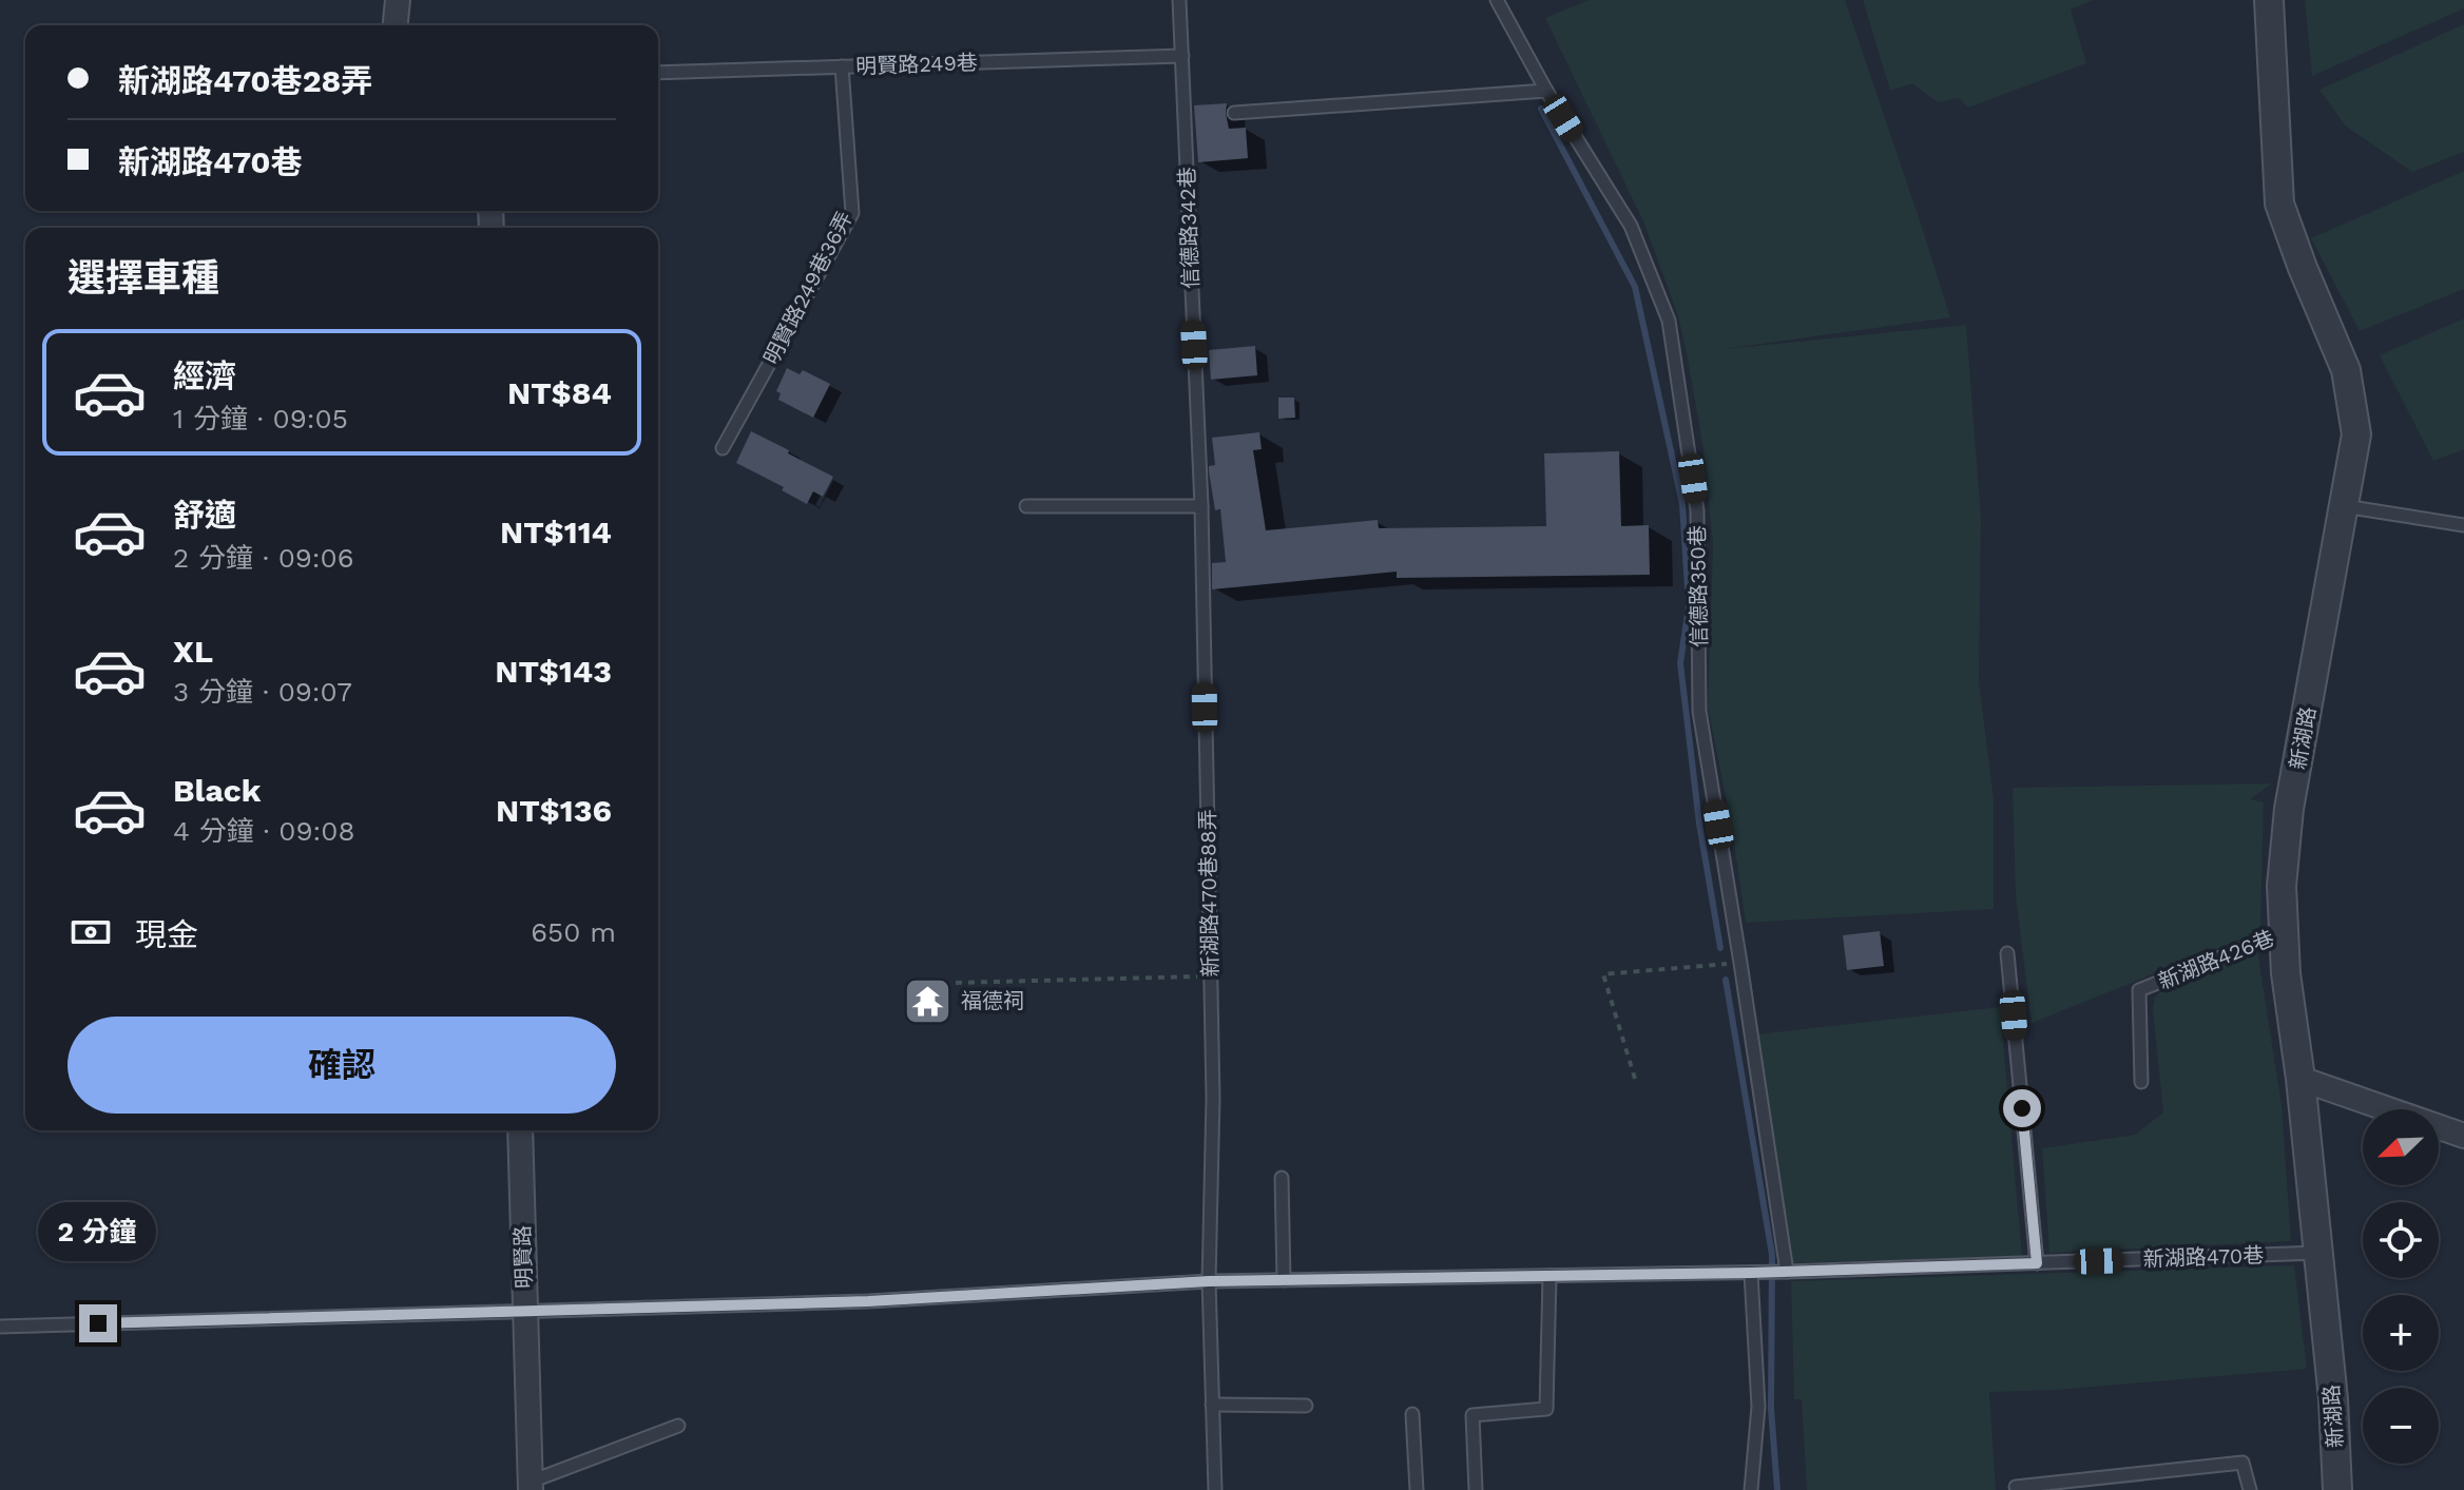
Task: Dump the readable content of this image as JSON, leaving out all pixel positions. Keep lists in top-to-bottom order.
{
  "streets": {
    "street": ["新湖路", "明賢路"],
    "lane": [
      "明賢路249巷",
      "信德路342巷",
      "明賢路249巷36弄",
      "信德路350巷",
      "新湖路470巷88弄",
      "新湖路426巷",
      "新湖路470巷"
    ]
  },
  "crossings": [
    ["明賢路249巷", "信德路342巷"],
    ["明賢路249巷", "明賢路249巷36弄"],
    ["信德路342巷", "新湖路470巷88弄"],
    ["信德路350巷", "新湖路470巷"],
    ["新湖路", "新湖路426巷"],
    ["新湖路", "新湖路470巷"]
  ],
  "places": {
    "temple": ["福德祠"]
  },
  "north": "bottom left",
  "page": {
    "banner": ["新湖路470巷28弄", "新湖路470巷"],
    "heading": "選擇車種",
    "list": [
      {
        "name": "經濟",
        "note": "1 分鐘 · 09:05",
        "value": "NT$84"
      },
      {
        "name": "舒適",
        "note": "2 分鐘 · 09:06",
        "value": "NT$114"
      },
      {
        "name": "XL",
        "note": "3 分鐘 · 09:07",
        "value": "NT$143"
      },
      {
        "name": "Black",
        "note": "4 分鐘 · 09:08",
        "value": "NT$136"
      }
    ],
    "pay": ["現金", "650 m"],
    "buttons": "確認",
    "map_buttons": ["+", "−"],
    "bubble": "2 分鐘"
  }
}
